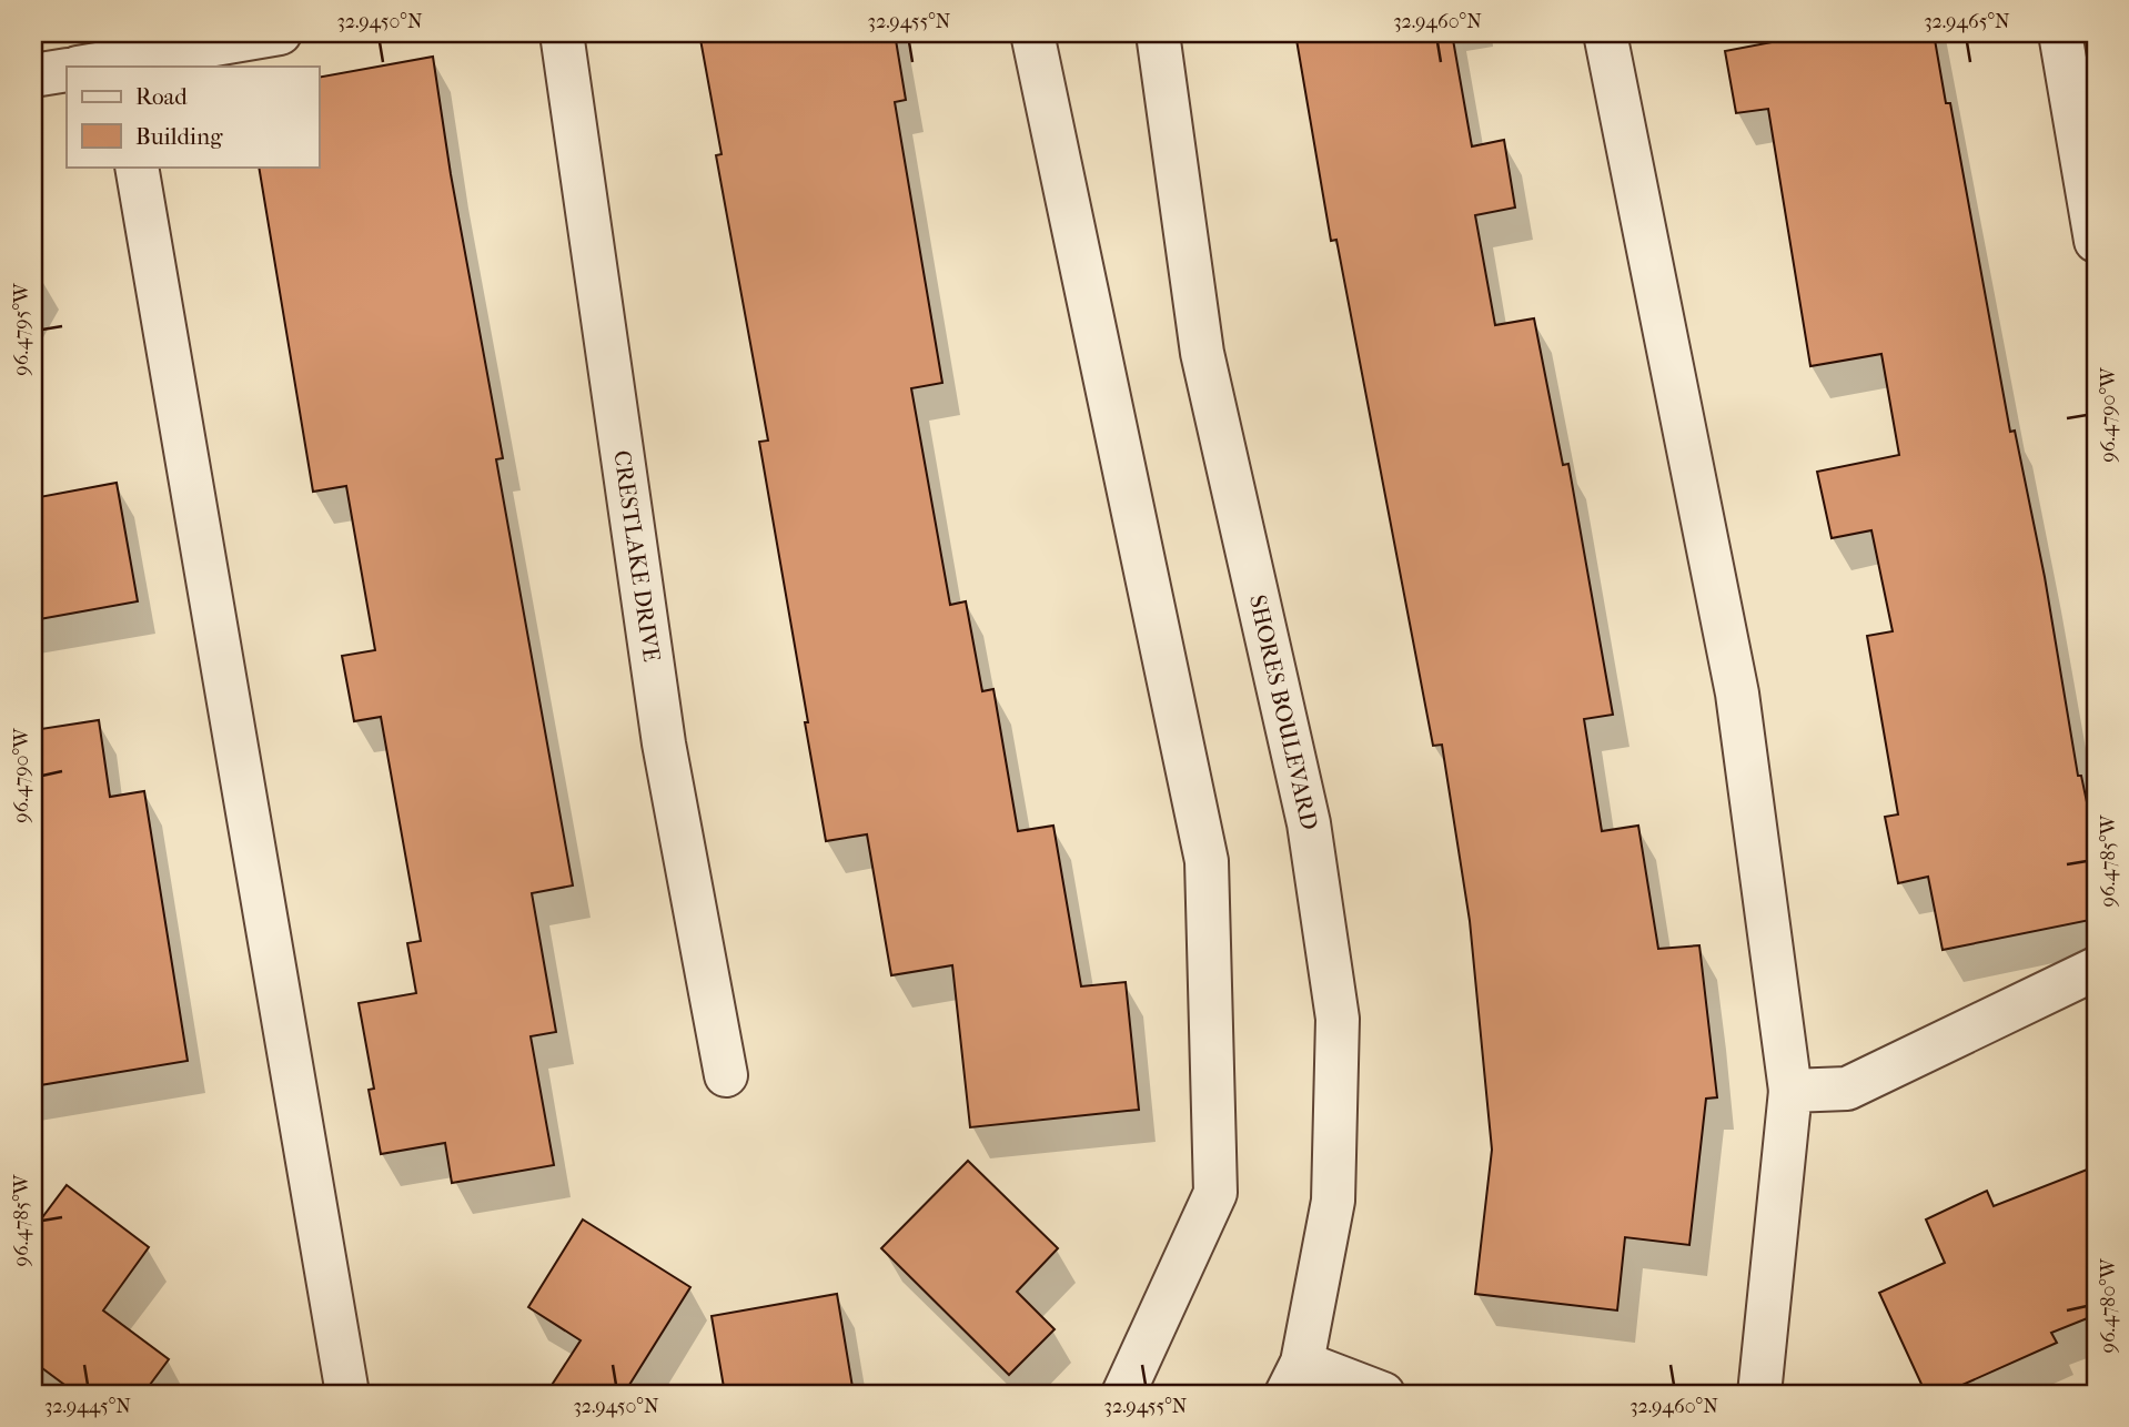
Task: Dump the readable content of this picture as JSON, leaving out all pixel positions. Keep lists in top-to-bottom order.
{
  "streets": {
    "street": ["CRESTLAKE DRIVE", "SHORES BOULEVARD"]
  },
  "legend": ["Road", "Building"],
  "coordinates": [
    "32.9450°N",
    "32.9455°N",
    "32.9460°N",
    "32.9465°N",
    "96.4795°W",
    "96.4790°W",
    "96.4785°W",
    "96.4780°W",
    "32.9445°N"
  ]
}
